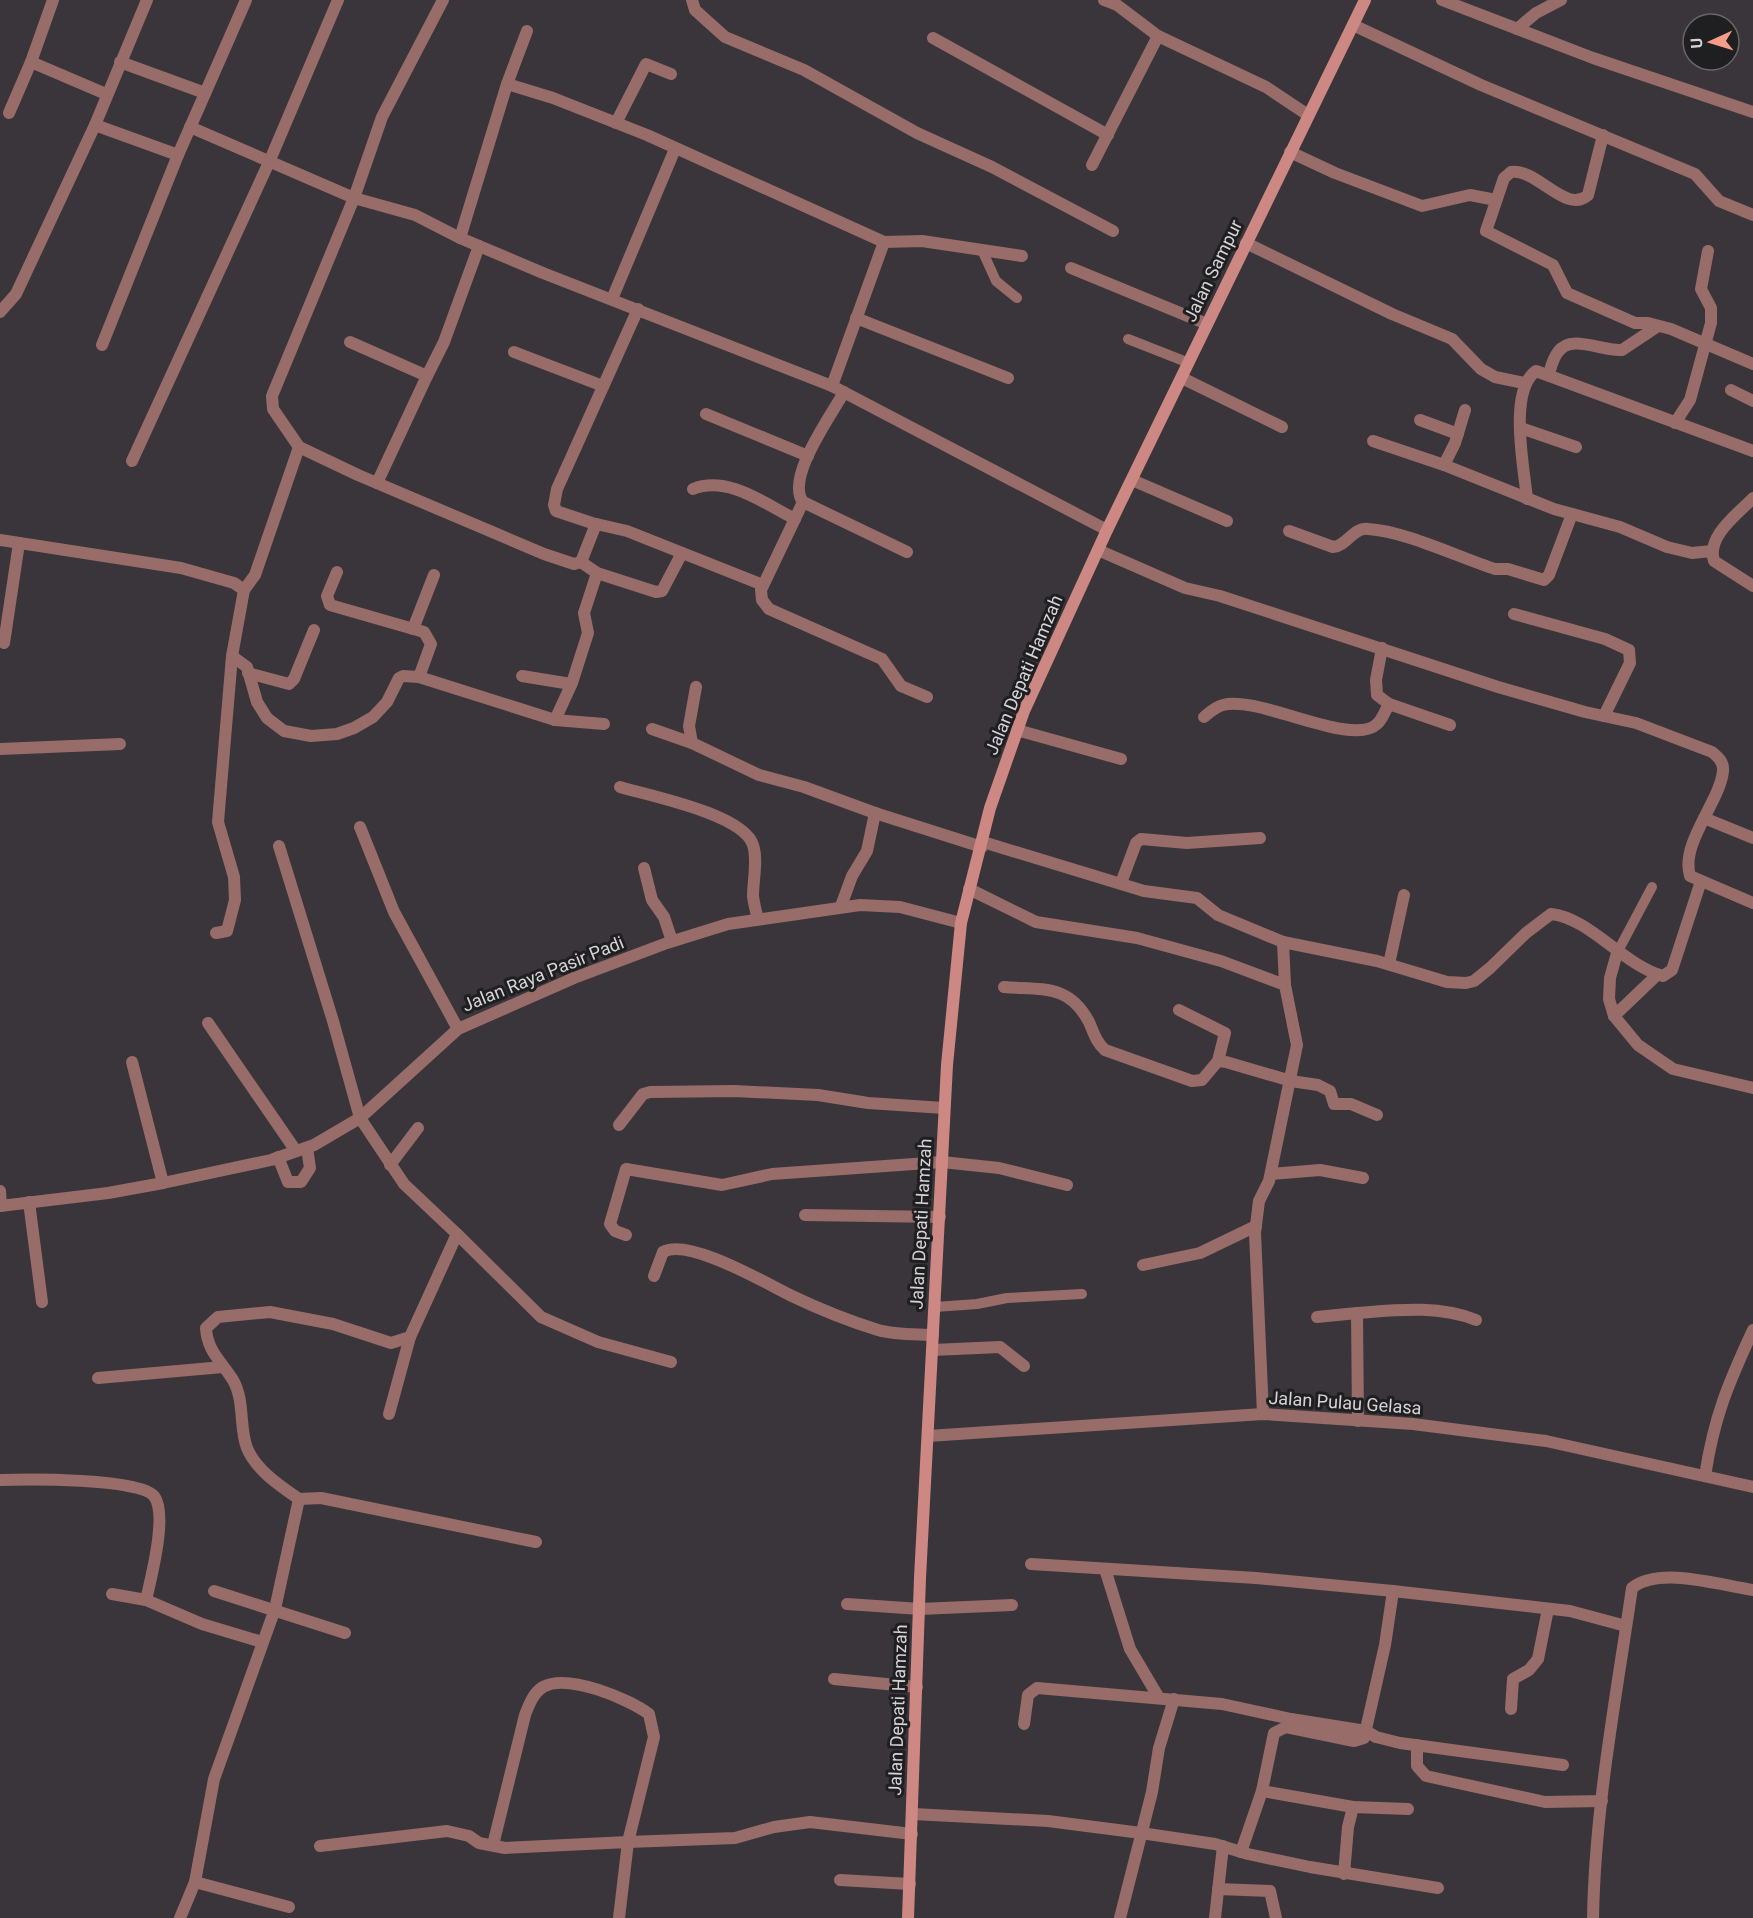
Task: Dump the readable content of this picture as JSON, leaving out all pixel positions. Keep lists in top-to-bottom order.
{
  "streets": {
    "main road": ["Jalan Sampur", "Jalan Depati Hamzah"],
    "street": ["Jalan Raya Pasir Padi", "Jalan Pulau Gelasa"]
  },
  "crossings": [
    ["Jalan Sampur", "Jalan Depati Hamzah"],
    ["Jalan Depati Hamzah", "Jalan Raya Pasir Padi"],
    ["Jalan Depati Hamzah", "Jalan Pulau Gelasa"]
  ],
  "north": "left"
}
